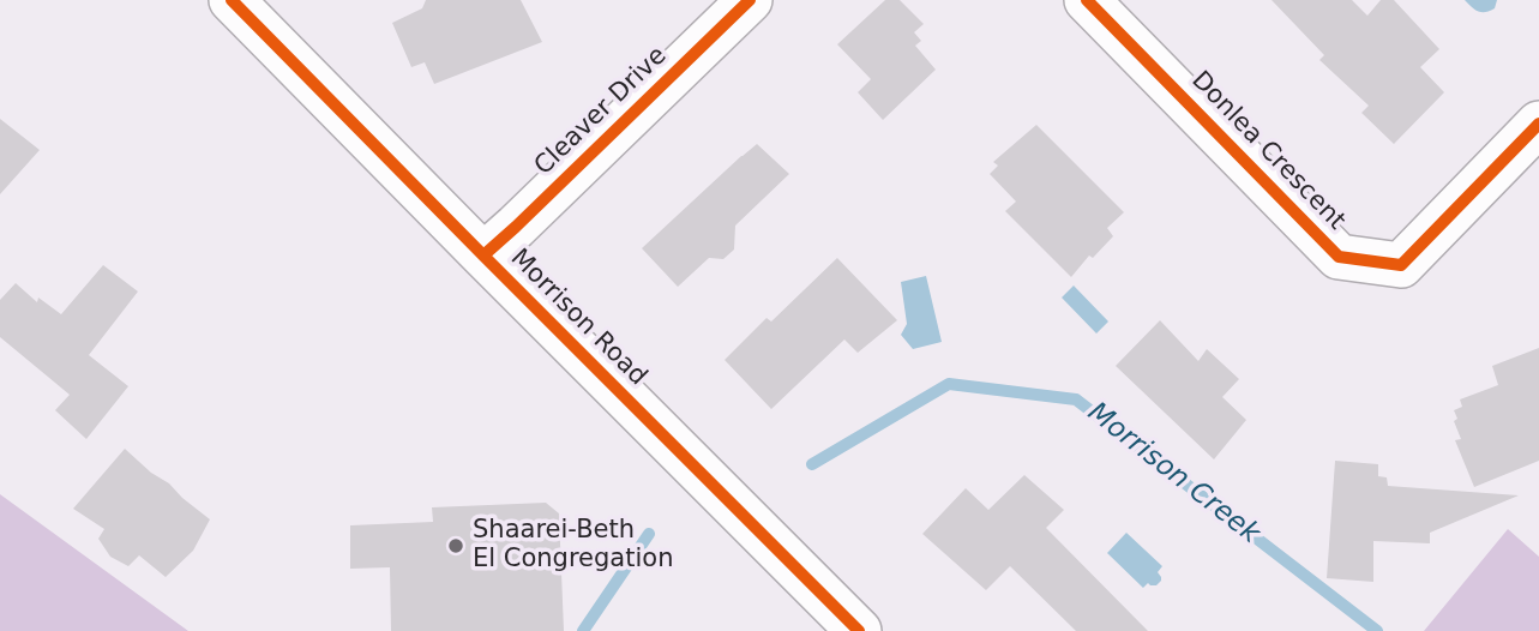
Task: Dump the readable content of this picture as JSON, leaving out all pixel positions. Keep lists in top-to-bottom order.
{
  "streets": {
    "street": ["Cleaver Drive", "Donlea Crescent", "Morrison Road"]
  },
  "crossings": [
    ["Cleaver Drive", "Morrison Road"]
  ],
  "water": ["Morrison Creek"],
  "places": ["Shaarei-Beth El Congregation"]
}
